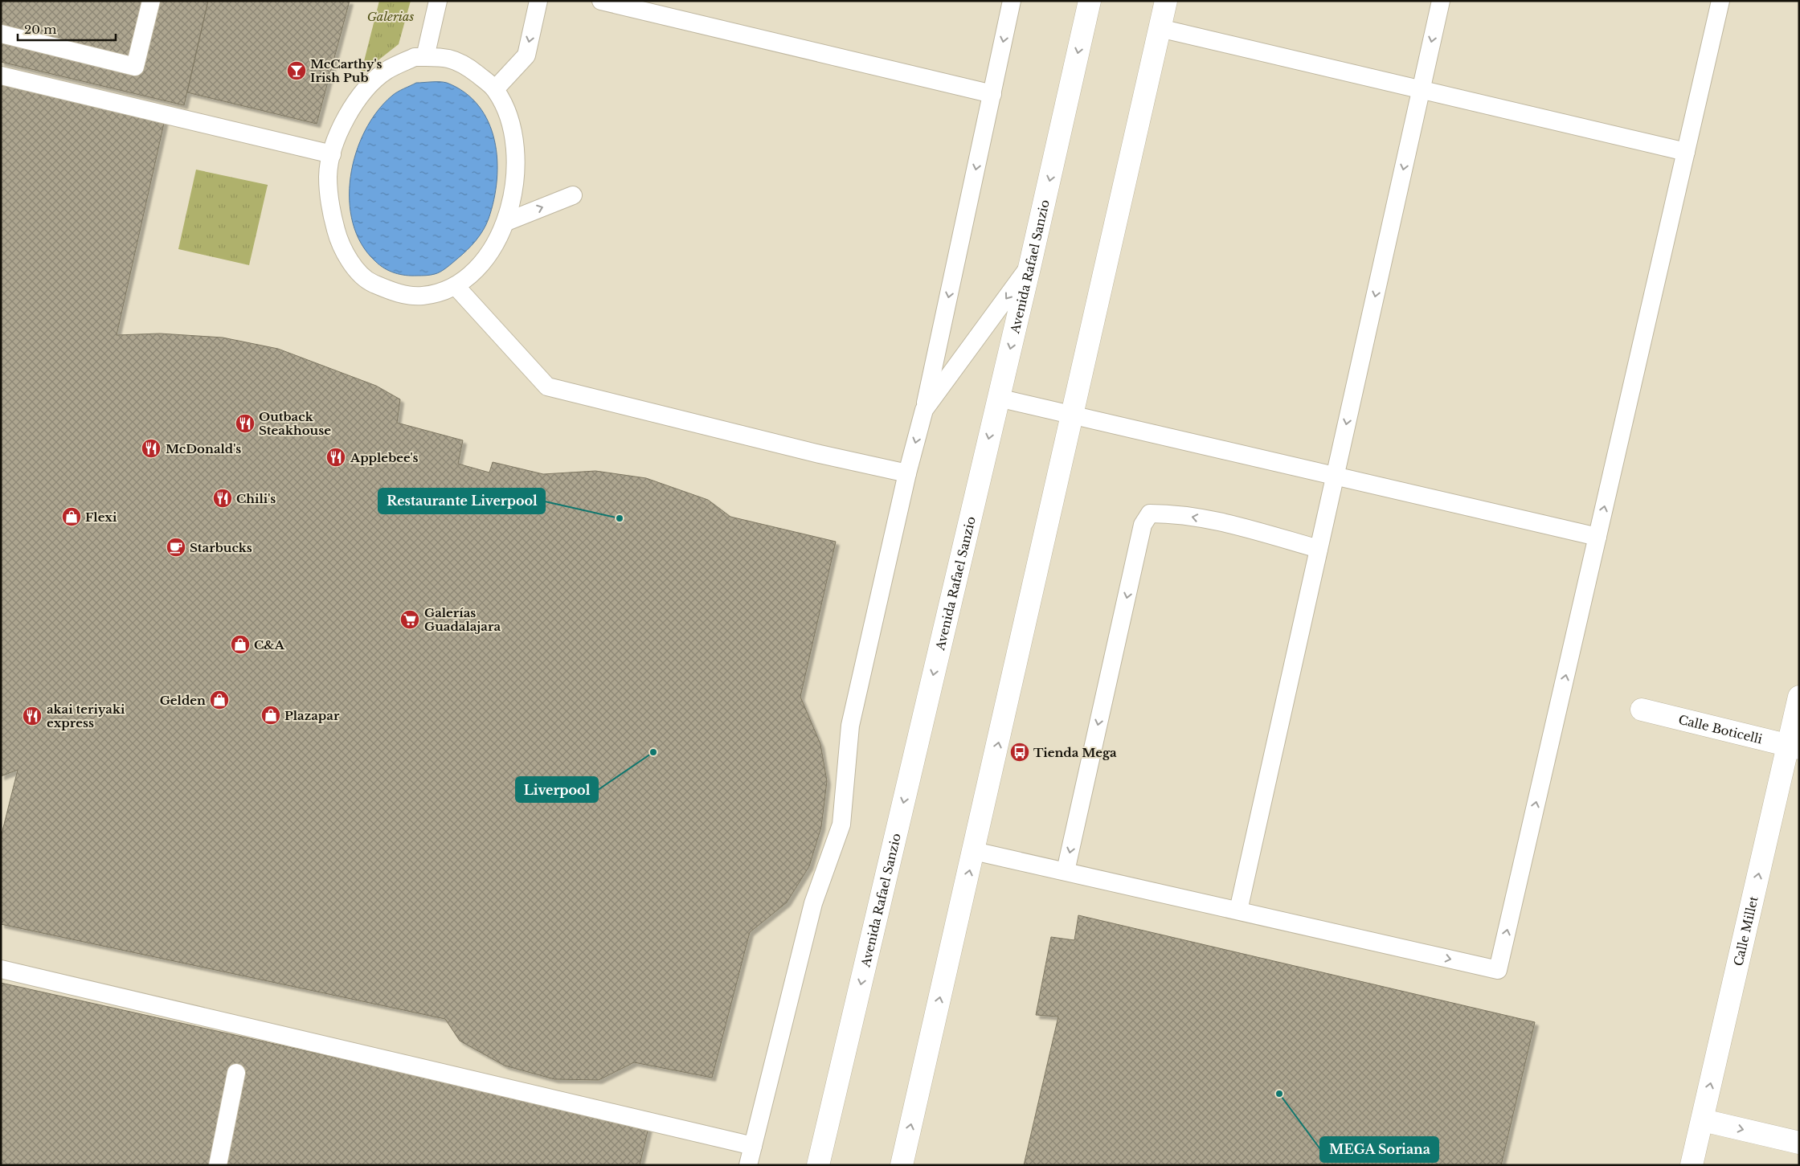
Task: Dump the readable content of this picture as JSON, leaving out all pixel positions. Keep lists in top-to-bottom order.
{
  "streets": {
    "main road": ["Avenida Rafael Sanzio", "Calle Boticelli", "Calle Millet"]
  },
  "crossings": [
    ["Calle Boticelli", "Calle Millet"]
  ],
  "one_way": ["Calle Millet"],
  "parks": ["Galerias"],
  "places": {
    "bar": ["McCarthy's Irish Pub"],
    "restaurant": [
      "Outback Steakhouse",
      "McDonald's",
      "Applebee's",
      "Chili's",
      "akai teriyaki express"
    ],
    "shop": [
      "Flexi",
      "C&A",
      "Gelden",
      "Plazapar"
    ],
    "other": ["Restaurante Liverpool", "Liverpool", "MEGA Soriana"],
    "cafe": ["Starbucks"],
    "supermarket": ["Galerías Guadalajara"],
    "bus stop": ["Tienda Mega"]
  },
  "scale_bar": "20 m"
}
